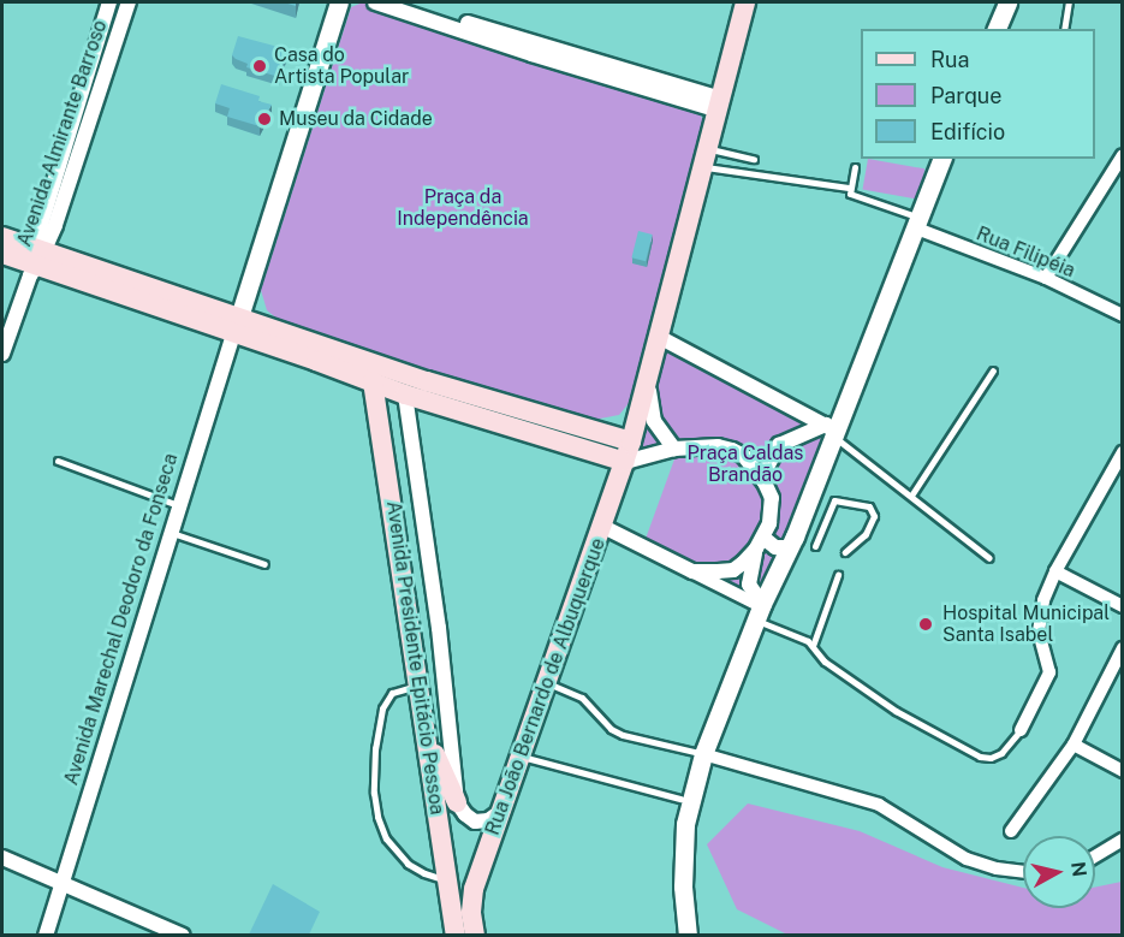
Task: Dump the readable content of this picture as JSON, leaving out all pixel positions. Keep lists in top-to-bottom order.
{
  "streets": {
    "main road": ["Avenida Presidente Epitácio Pessoa", "Rua João Bernardo de Albuquerque"],
    "street": ["Avenida Almirante Barroso", "Rua Filipéia", "Avenida Marechal Deodoro da Fonseca"]
  },
  "crossings": [
    ["Avenida Presidente Epitácio Pessoa", "Rua João Bernardo de Albuquerque"]
  ],
  "parks": ["Praça da Independência", "Praça Caldas Brandão"],
  "places": ["Casa do Artista Popular", "Museu da Cidade", "Hospital Municipal Santa Isabel"],
  "legend": ["Rua", "Parque", "Edifício"],
  "north": "right"
}
